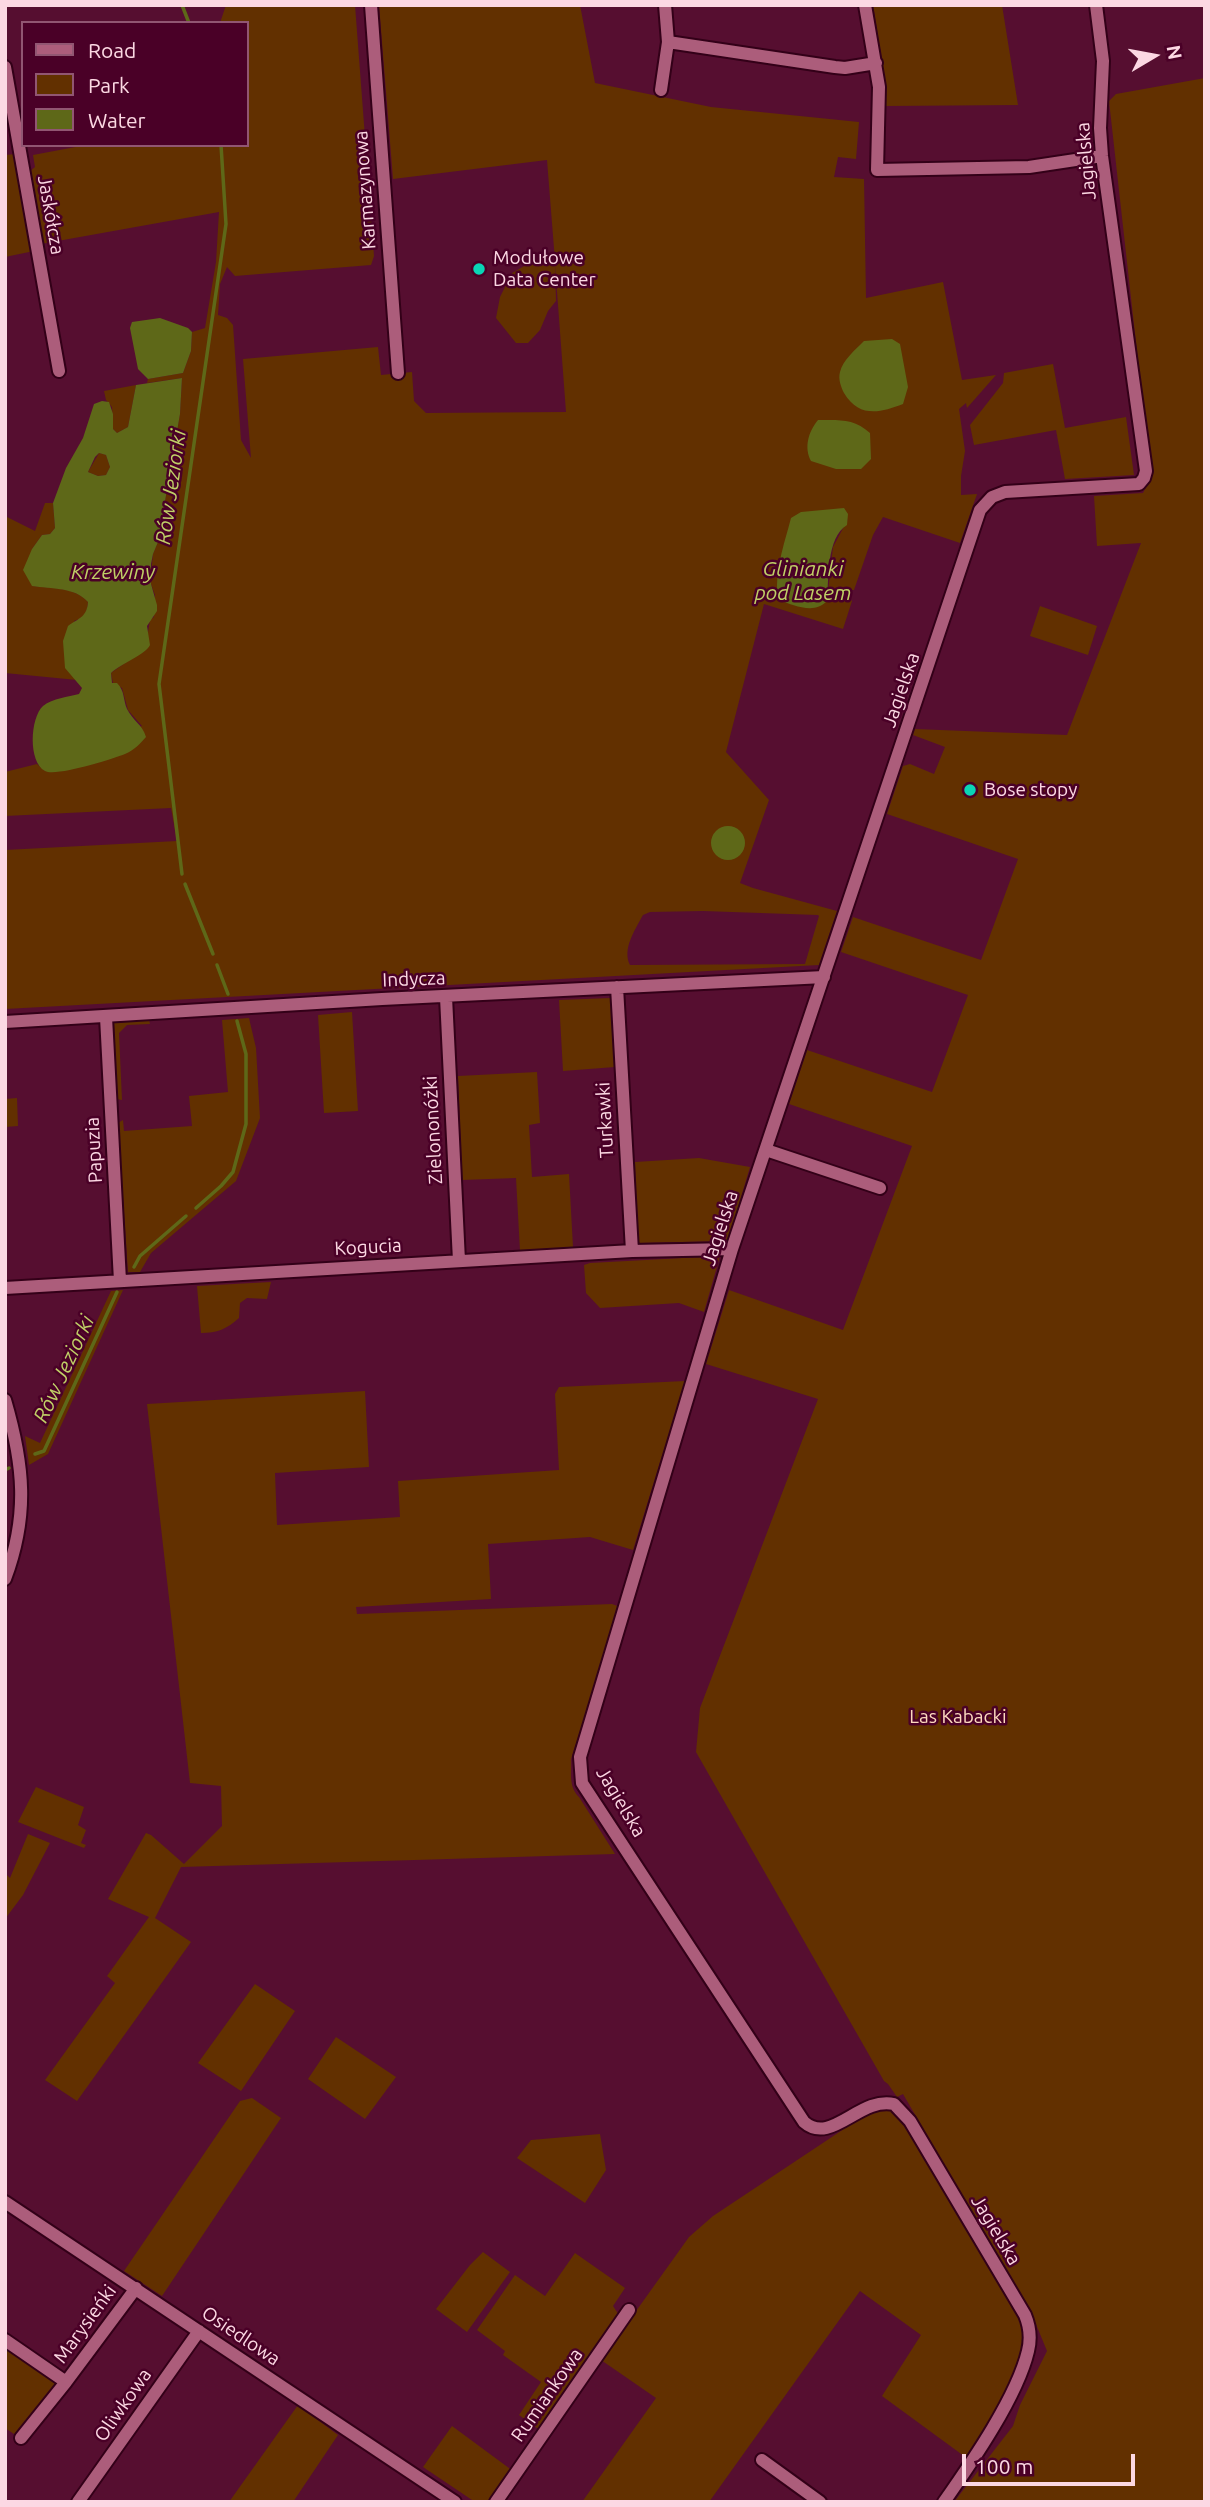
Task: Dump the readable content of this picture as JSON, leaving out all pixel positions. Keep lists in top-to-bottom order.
{
  "streets": {
    "street": [
      "Jagielska",
      "Karmazynowa",
      "Jaskółcza",
      "Indycza",
      "Turkawki",
      "Zielononóżki",
      "Papuzia",
      "Kogucia",
      "Marysieńki",
      "Osiedlowa",
      "Rumiankowa",
      "Oliwkowa"
    ]
  },
  "crossings": [
    ["Jagielska", "Indycza"],
    ["Jagielska", "Kogucia"],
    ["Indycza", "Turkawki"],
    ["Indycza", "Zielononóżki"],
    ["Indycza", "Papuzia"],
    ["Turkawki", "Kogucia"],
    ["Zielononóżki", "Kogucia"],
    ["Papuzia", "Kogucia"],
    ["Marysieńki", "Osiedlowa"],
    ["Osiedlowa", "Oliwkowa"]
  ],
  "water": ["Rów Jeziorki", "Glinianki pod Lasem", "Krzewiny"],
  "parks": ["Las Kabacki"],
  "places": ["Modułowe Data Center", "Bose stopy"],
  "legend": ["Road", "Park", "Water"],
  "scale_bar": "100 m",
  "north": "right"
}
